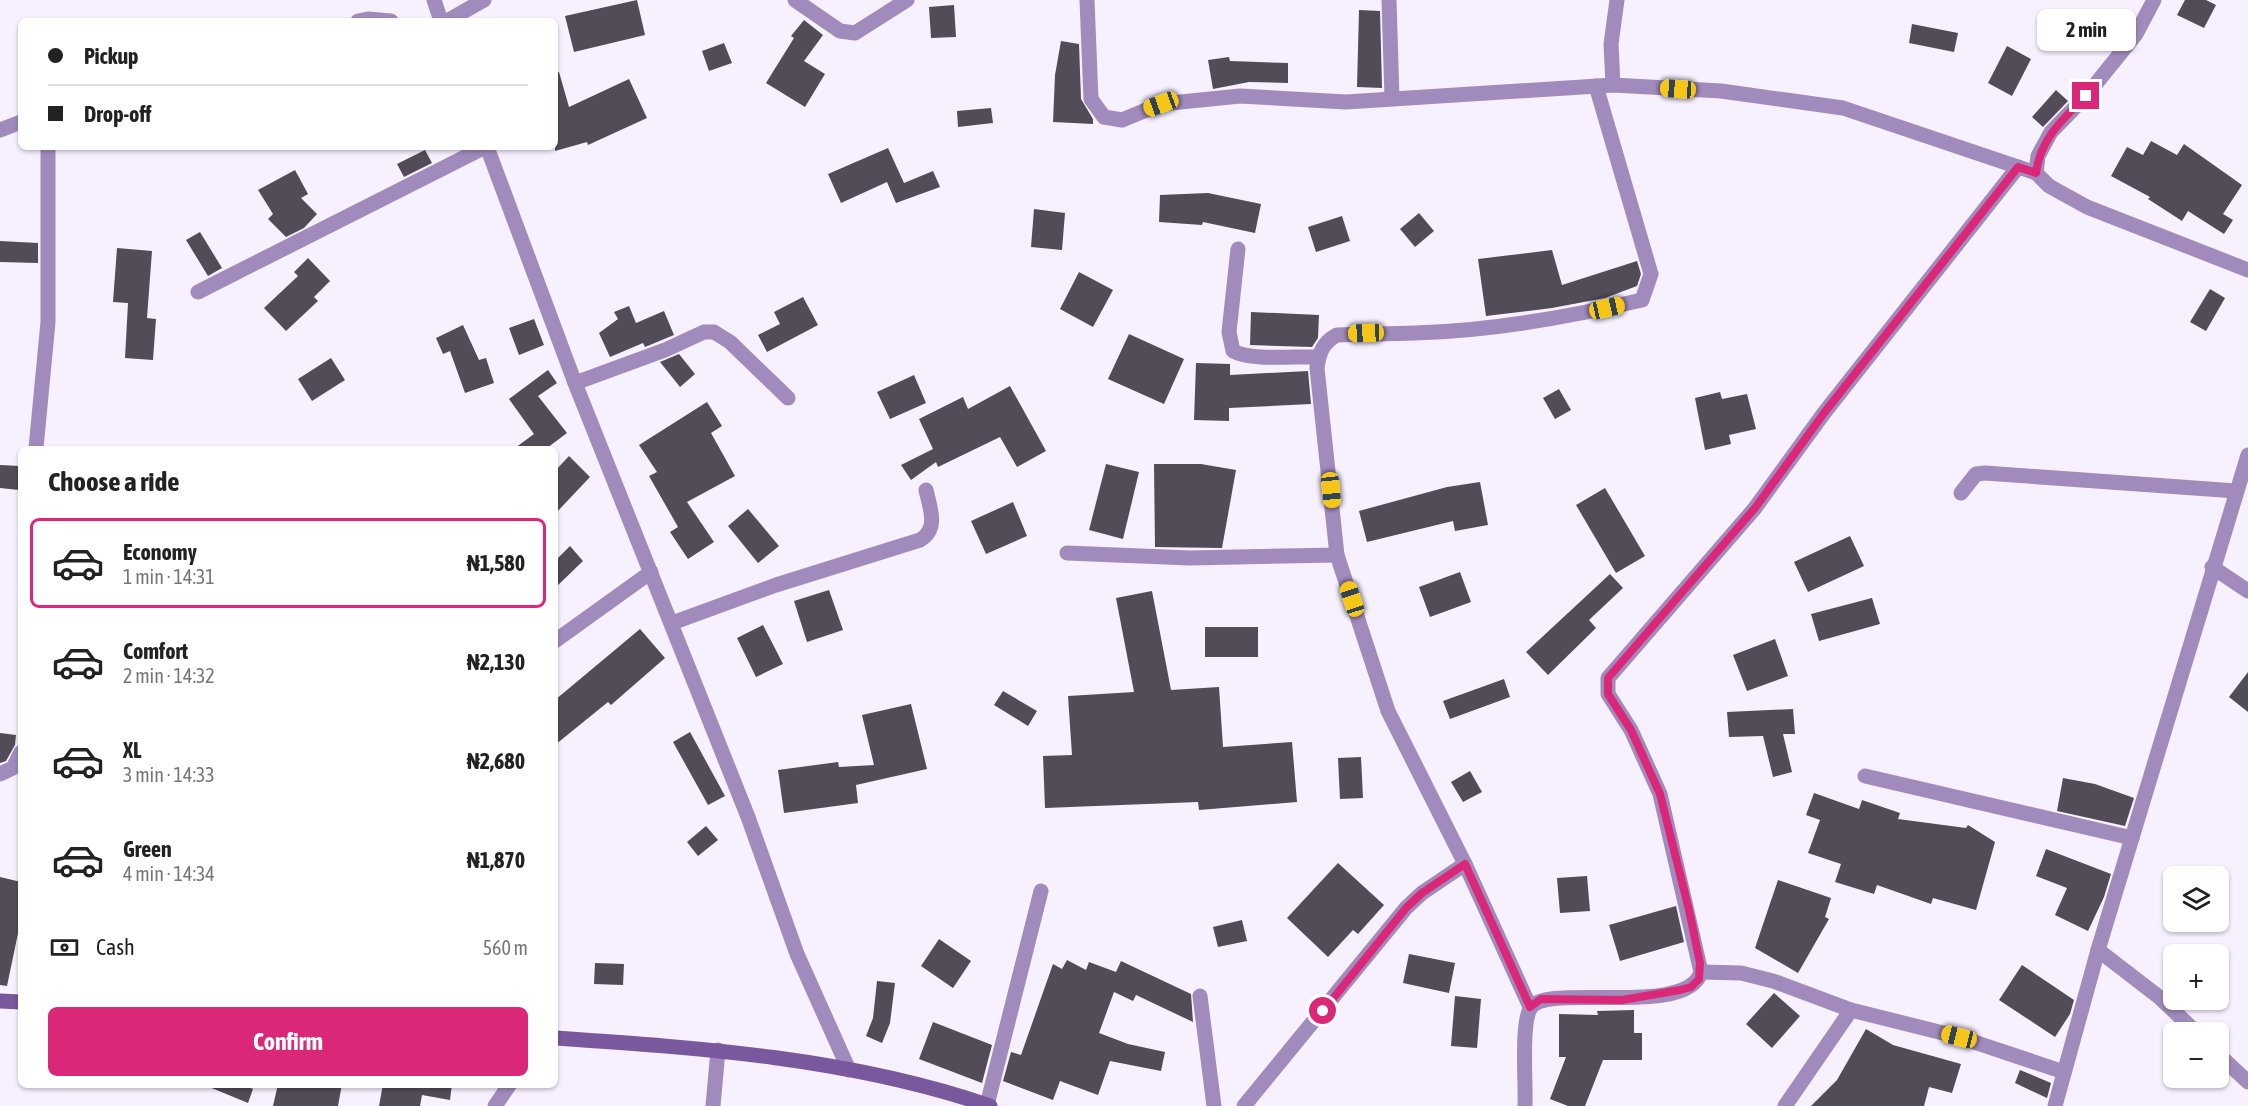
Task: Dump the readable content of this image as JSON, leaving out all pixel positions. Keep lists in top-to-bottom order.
{
  "page": {
    "bubble": "2 min",
    "banner": ["Pickup", "Drop-off"],
    "heading": "Choose a ride",
    "list": [
      {
        "name": "Economy",
        "note": "1 min · 14:31",
        "value": "₦1,580"
      },
      {
        "name": "Comfort",
        "note": "2 min · 14:32",
        "value": "₦2,130"
      },
      {
        "name": "XL",
        "note": "3 min · 14:33",
        "value": "₦2,680"
      },
      {
        "name": "Green",
        "note": "4 min · 14:34",
        "value": "₦1,870"
      }
    ],
    "map_buttons": ["+", "−"],
    "pay": ["Cash", "560 m"],
    "buttons": "Confirm"
  }
}
